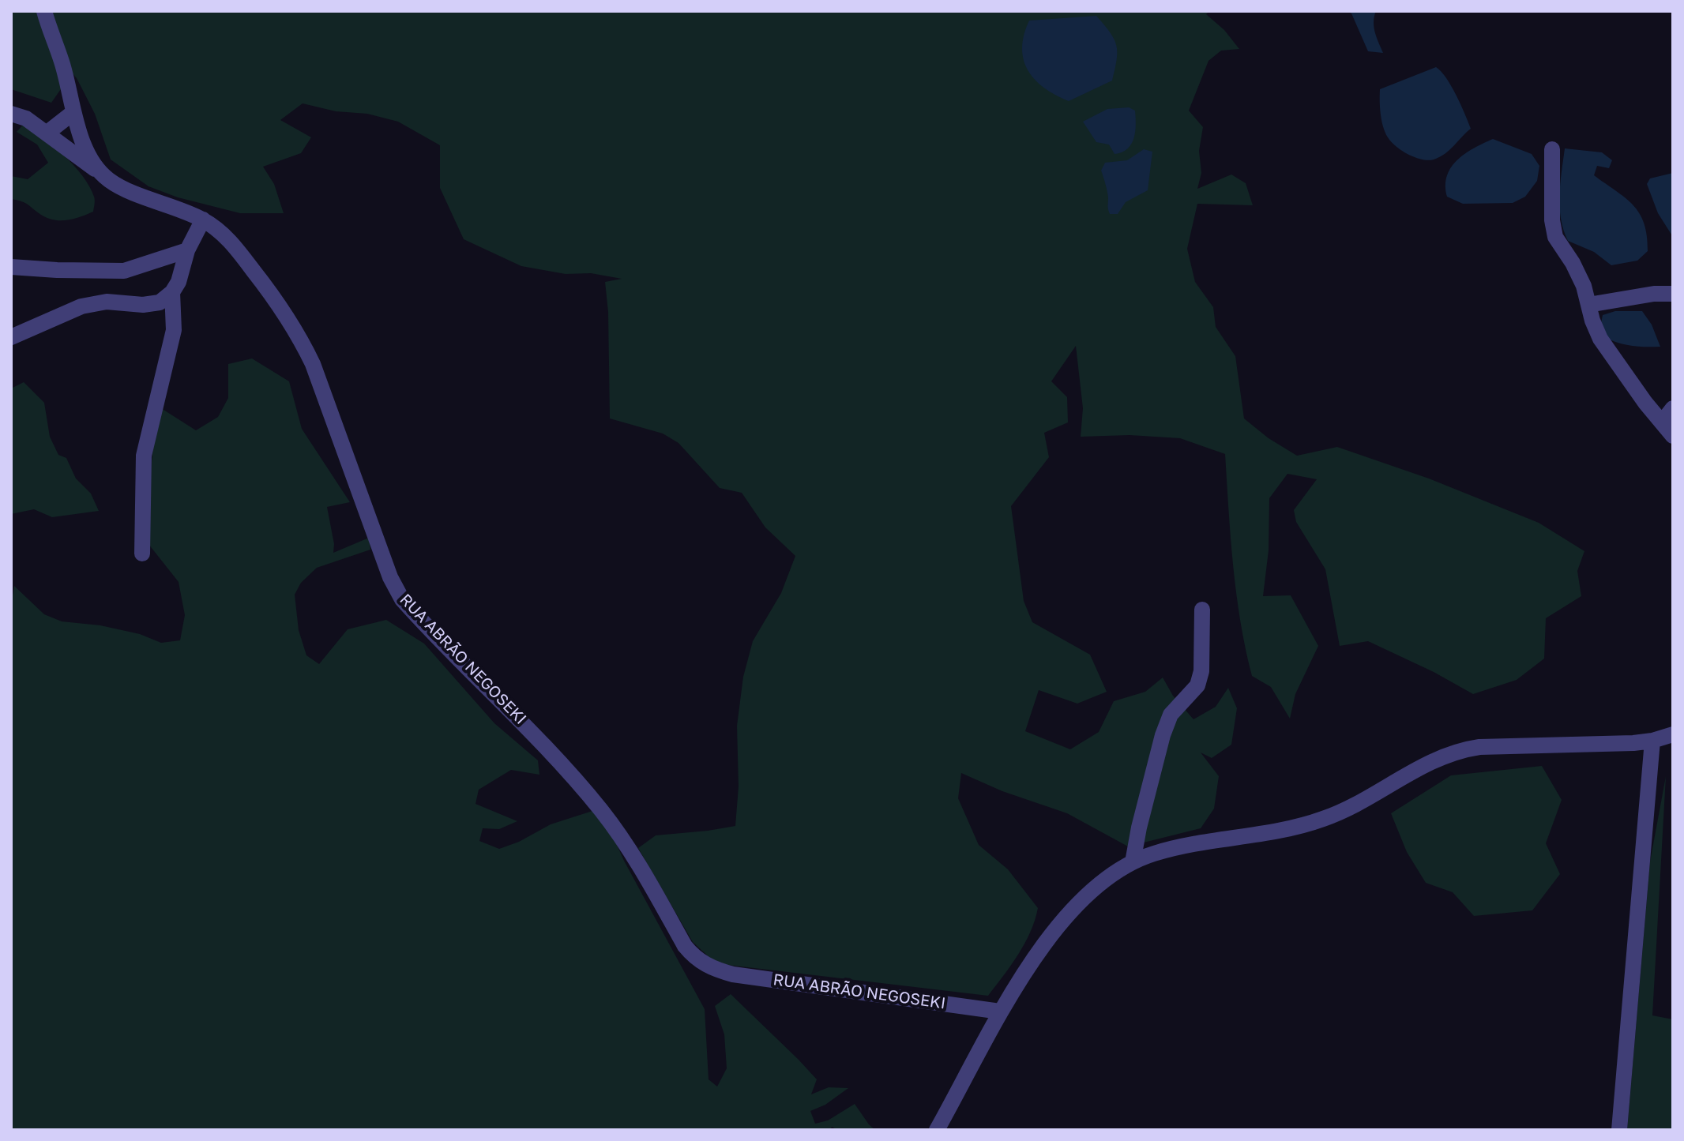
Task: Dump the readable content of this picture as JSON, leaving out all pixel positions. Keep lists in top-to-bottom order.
{
  "streets": {
    "street": ["RUA ABRÃO NEGOSEKI"]
  }
}
